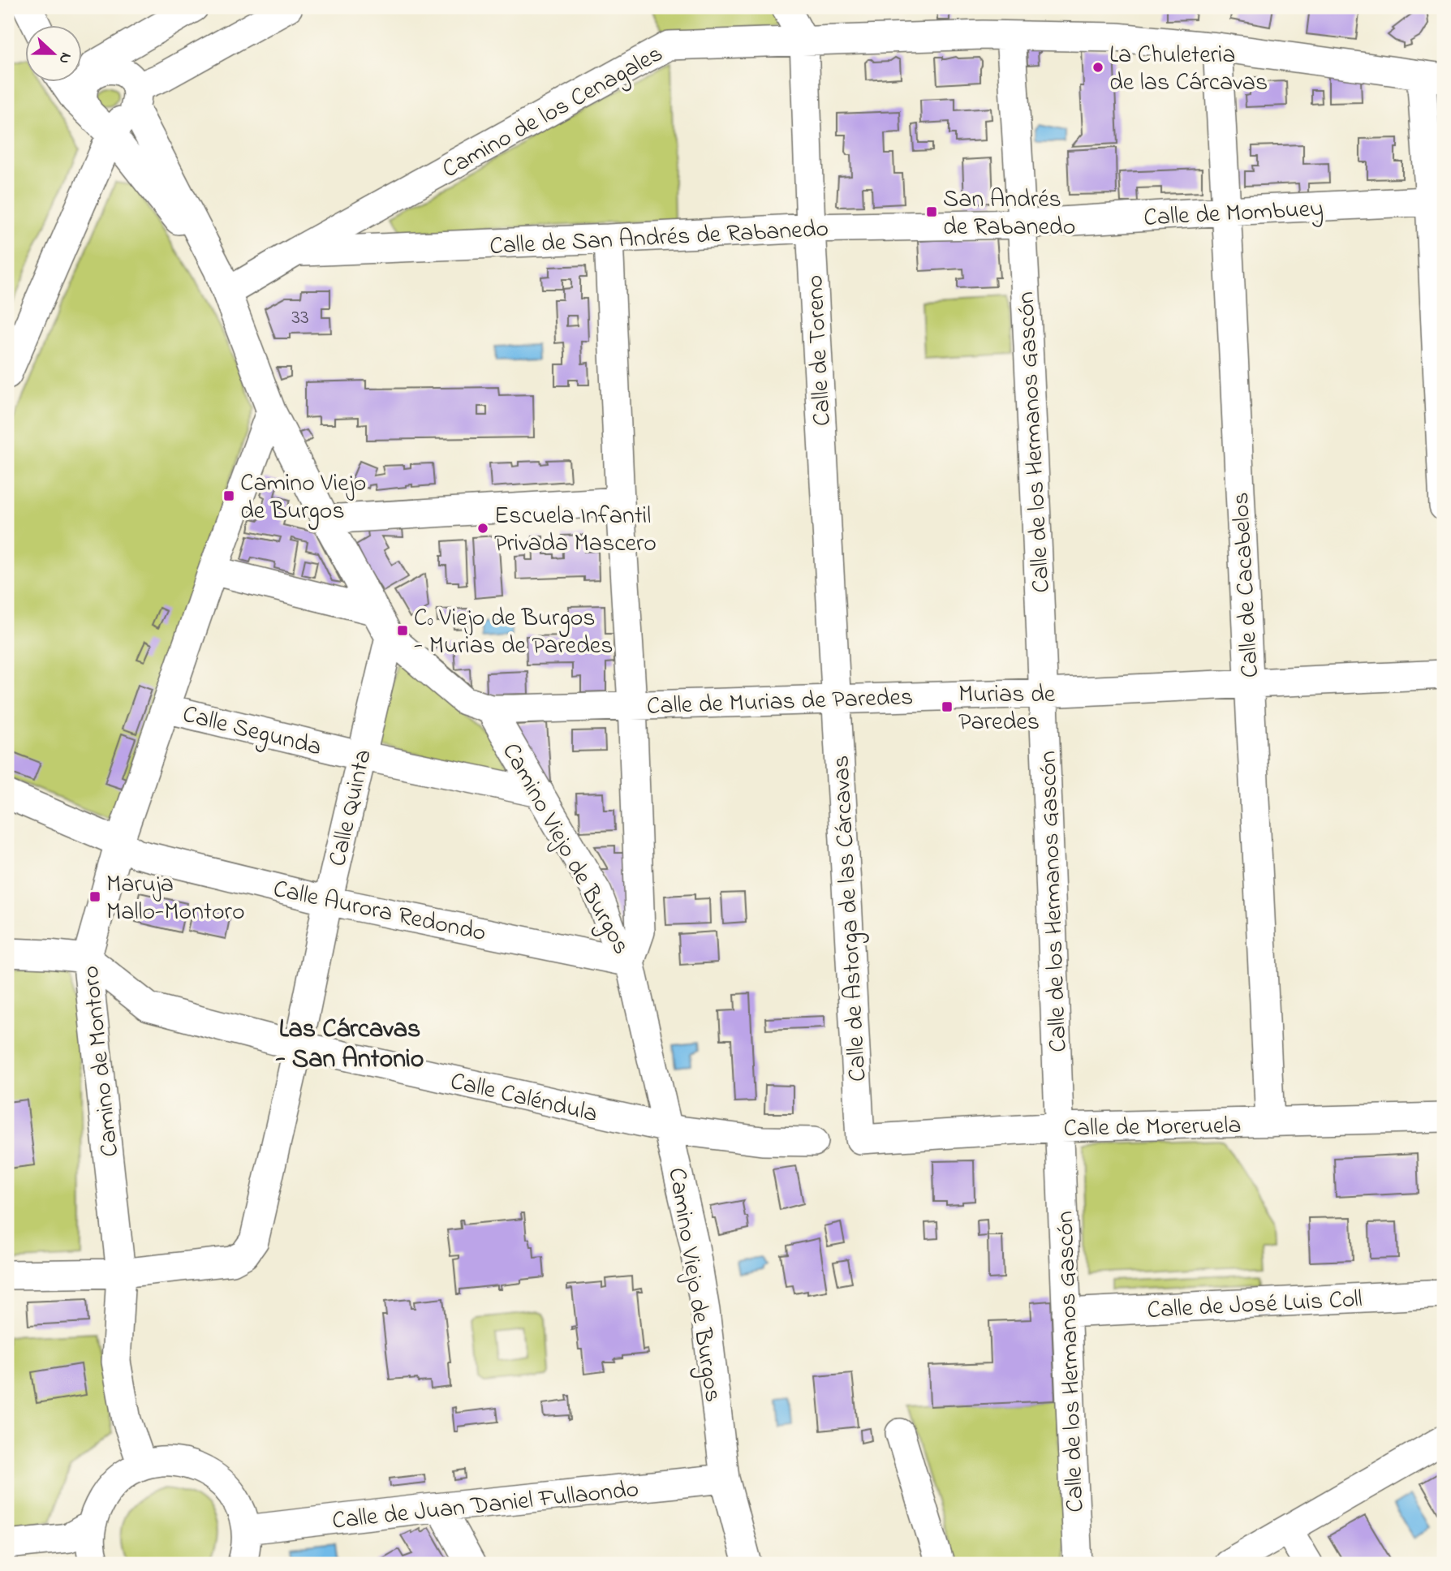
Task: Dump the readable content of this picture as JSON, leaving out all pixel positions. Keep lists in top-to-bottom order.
{
  "streets": {
    "street": [
      "Camino de los Cenagales",
      "Calle de Mombuey",
      "Calle de San Andrés de Rabanedo",
      "Calle de Toreno",
      "Calle de los Hermanos Gascón",
      "Calle de Cacabelos",
      "Calle de Murias de Paredes",
      "Calle Segunda",
      "Calle Quinta",
      "Camino Viejo de Burgos",
      "Calle Aurora Redondo",
      "Calle de Astorga de las Cárcavas",
      "Camino de Montoro",
      "Calle Caléndula",
      "Calle de Moreruela",
      "Calle de José Luis Coll",
      "Calle de Juan Daniel Fullaondo"
    ]
  },
  "crossings": [
    ["Camino de los Cenagales", "Calle de San Andrés de Rabanedo"],
    ["Camino de los Cenagales", "Calle de Toreno"],
    ["Camino de los Cenagales", "Calle de los Hermanos Gascón"],
    ["Camino de los Cenagales", "Calle de Cacabelos"],
    ["Calle de Mombuey", "Calle de San Andrés de Rabanedo"],
    ["Calle de Mombuey", "Calle de los Hermanos Gascón"],
    ["Calle de Mombuey", "Calle de Cacabelos"],
    ["Calle de San Andrés de Rabanedo", "Calle de Toreno"],
    ["Calle de San Andrés de Rabanedo", "Calle de los Hermanos Gascón"],
    ["Calle de Toreno", "Calle de Murias de Paredes"],
    ["Calle de Toreno", "Calle de Astorga de las Cárcavas"],
    ["Calle de los Hermanos Gascón", "Calle de Murias de Paredes"],
    ["Calle de los Hermanos Gascón", "Calle de Moreruela"],
    ["Calle de los Hermanos Gascón", "Calle de José Luis Coll"],
    ["Calle de Cacabelos", "Calle de Murias de Paredes"],
    ["Calle de Cacabelos", "Calle de Moreruela"],
    ["Calle de Murias de Paredes", "Camino Viejo de Burgos"],
    ["Calle de Murias de Paredes", "Calle de Astorga de las Cárcavas"],
    ["Calle Segunda", "Calle Quinta"],
    ["Calle Segunda", "Camino Viejo de Burgos"],
    ["Calle Segunda", "Camino de Montoro"],
    ["Calle Quinta", "Calle Aurora Redondo"],
    ["Calle Quinta", "Camino de Montoro"],
    ["Calle Quinta", "Calle Caléndula"],
    ["Camino Viejo de Burgos", "Calle Aurora Redondo"],
    ["Camino Viejo de Burgos", "Calle Caléndula"],
    ["Camino Viejo de Burgos", "Calle de Juan Daniel Fullaondo"],
    ["Calle Aurora Redondo", "Camino de Montoro"],
    ["Calle de Astorga de las Cárcavas", "Calle de Moreruela"],
    ["Camino de Montoro", "Calle Caléndula"]
  ],
  "districts": ["Las Cárcavas - San Antonio"],
  "places": {
    "other": ["La Chuleteria de las Cárcavas", "Escuela Infantil Privada Mascero"],
    "transit": [
      "San Andrés de Rabanedo",
      "Camino Viejo de Burgos",
      "Cº Viejo de Burgos - Murias de Paredes",
      "Murias de Paredes",
      "Maruja Mallo-Montoro"
    ]
  },
  "house_numbers": ["33"],
  "north": "right"
}
